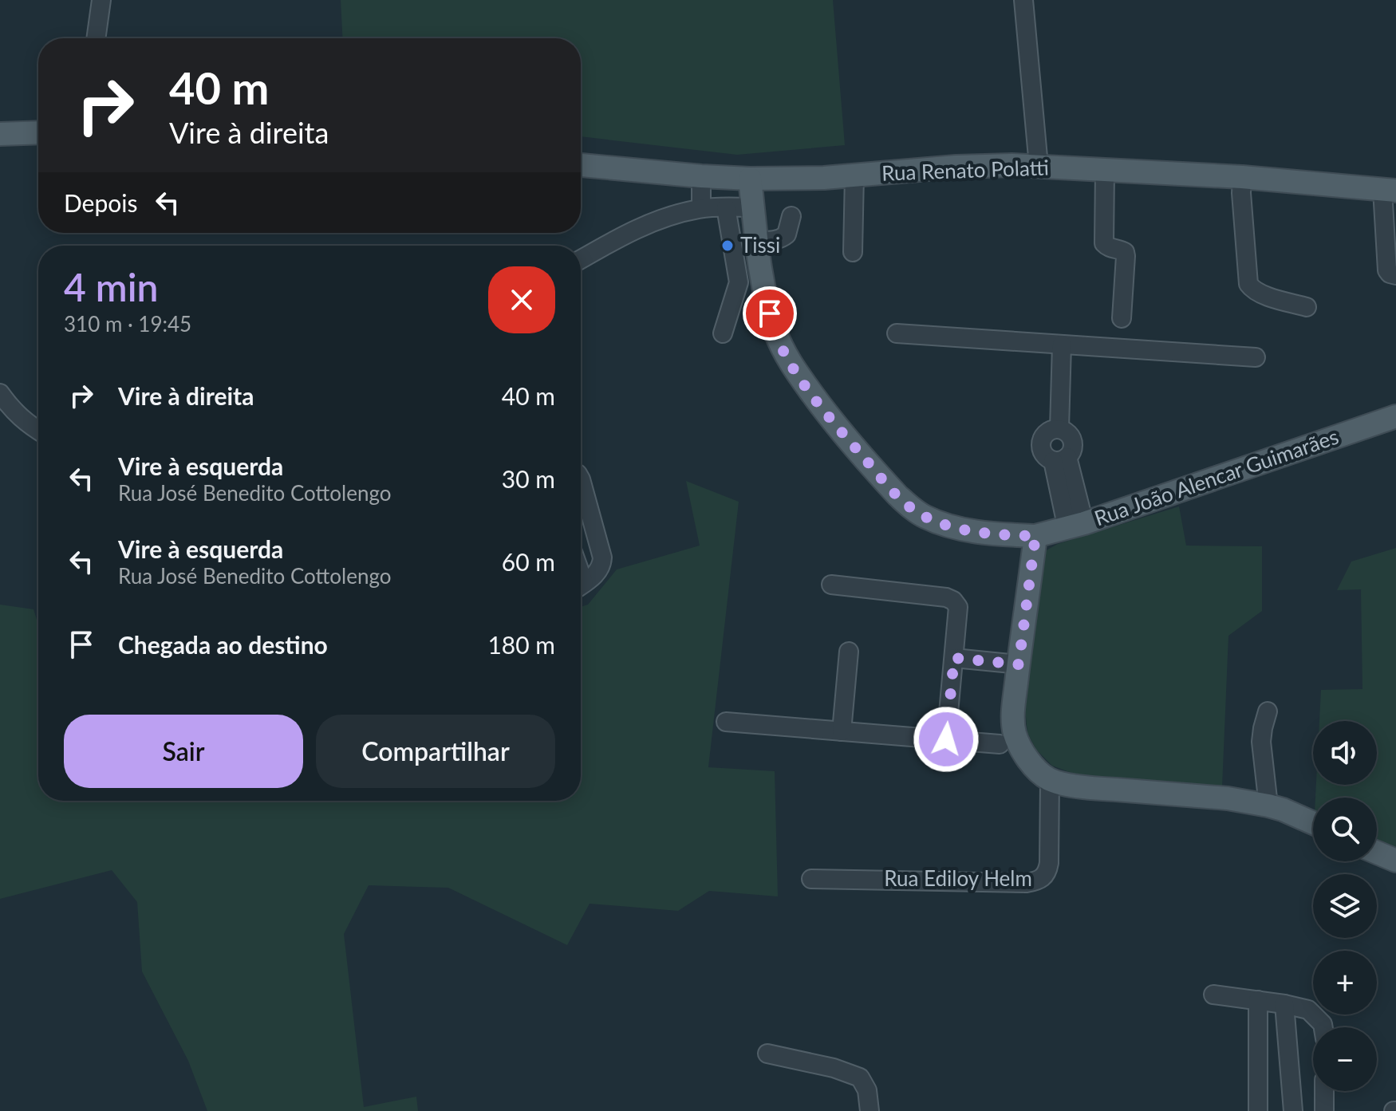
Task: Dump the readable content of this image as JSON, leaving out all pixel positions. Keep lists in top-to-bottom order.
{
  "streets": {
    "main road": ["Rua Renato Polatti", "Rua João Alencar Guimarães"],
    "street": ["Rua Ediloy Helm"]
  },
  "crossings": [
    ["Rua Renato Polatti", "Rua João Alencar Guimarães"]
  ],
  "places": ["Tissi"],
  "page": {
    "turn": ["40 m", "Vire à direita"],
    "then": "Depois",
    "heading": ["4 min", "310 m · 19:45"],
    "list": [
      {
        "name": "Vire à direita",
        "value": "40 m"
      },
      {
        "name": "Vire à esquerda",
        "note": "Rua José Benedito Cottolengo",
        "value": "30 m"
      },
      {
        "name": "Vire à esquerda",
        "note": "Rua José Benedito Cottolengo",
        "value": "60 m"
      },
      {
        "name": "Chegada ao destino",
        "value": "180 m"
      }
    ],
    "buttons": ["Sair", "Compartilhar"],
    "map_buttons": ["+", "−"]
  }
}
